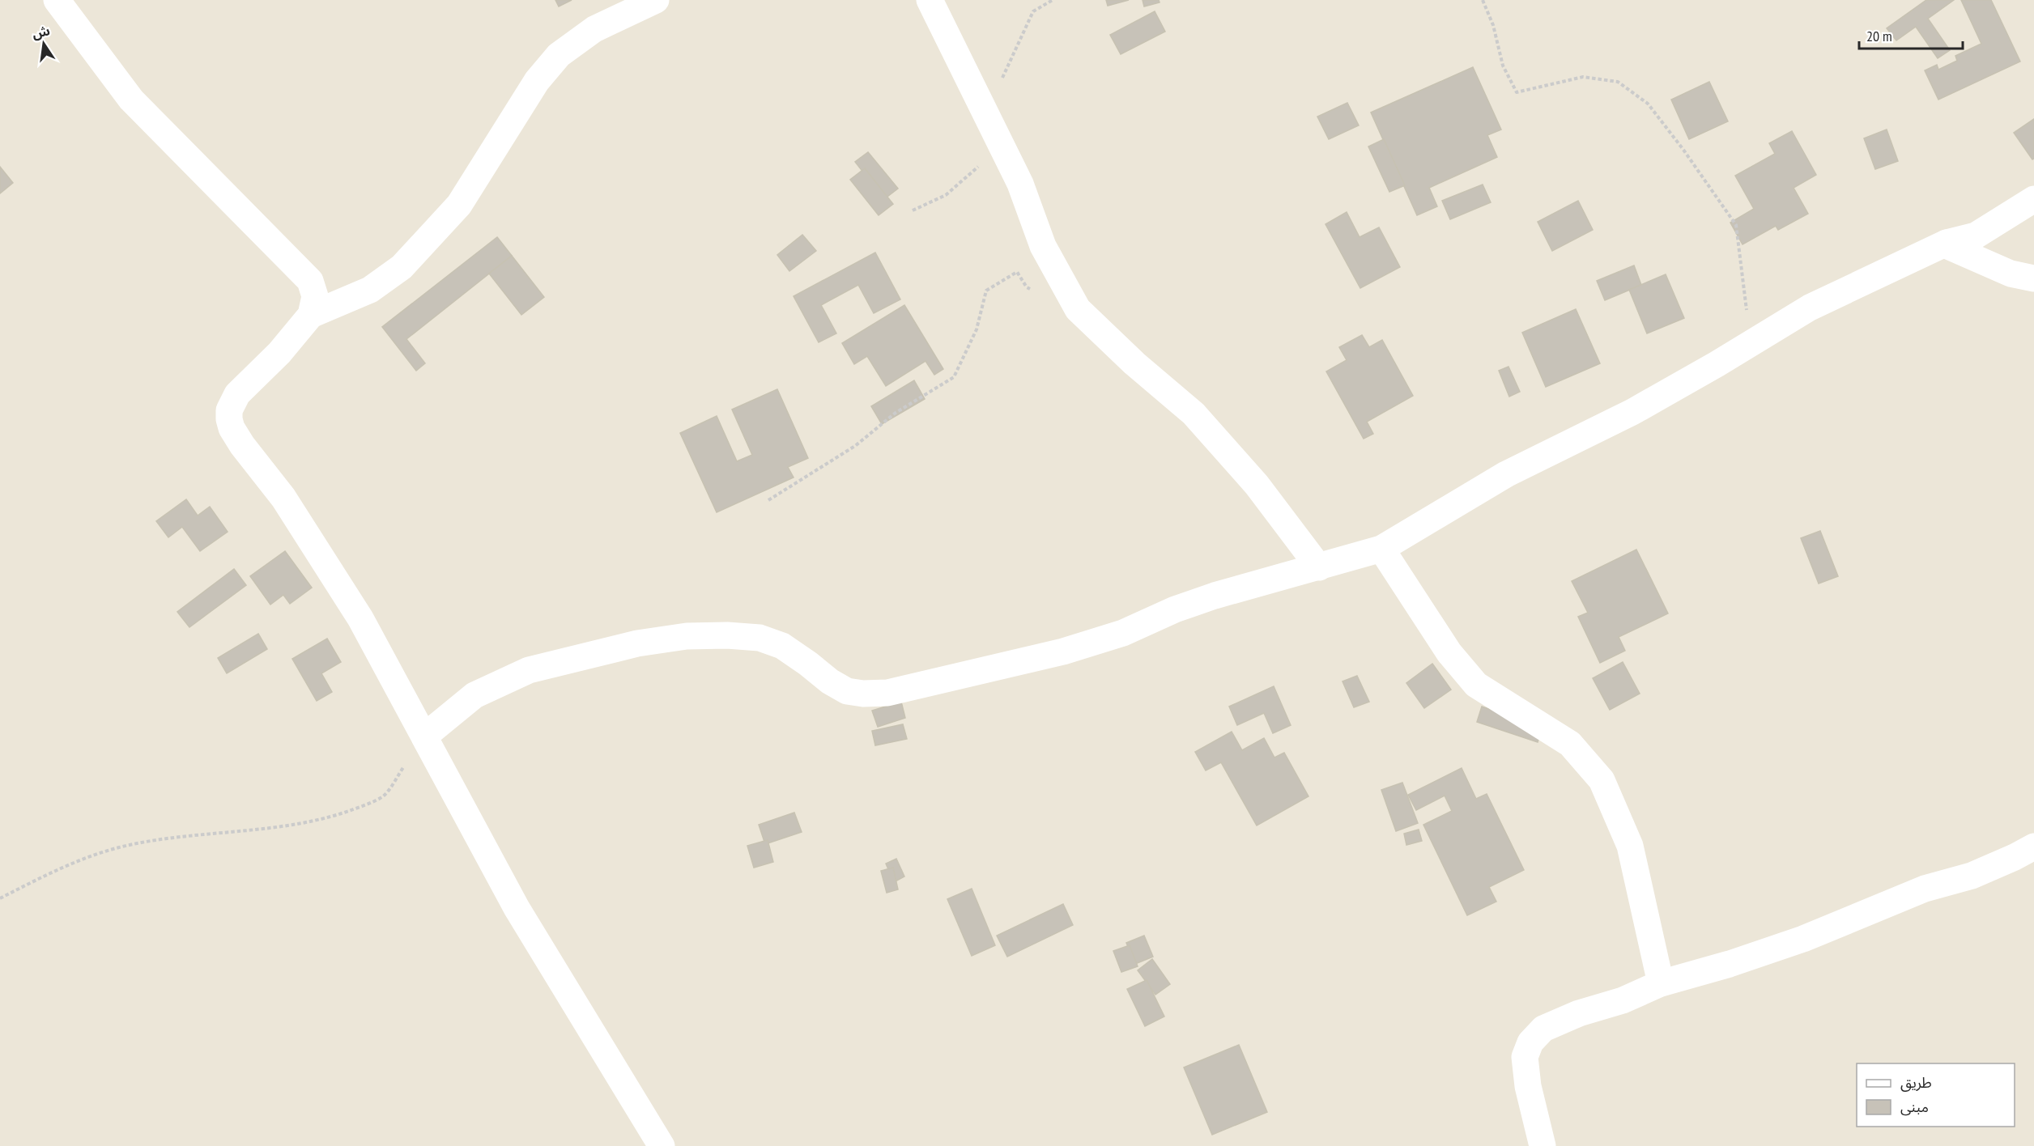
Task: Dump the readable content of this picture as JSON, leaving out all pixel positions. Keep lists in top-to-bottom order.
{
  "legend": ["طريق", "مبنى"],
  "scale_bar": "20 m",
  "north": "top"
}
